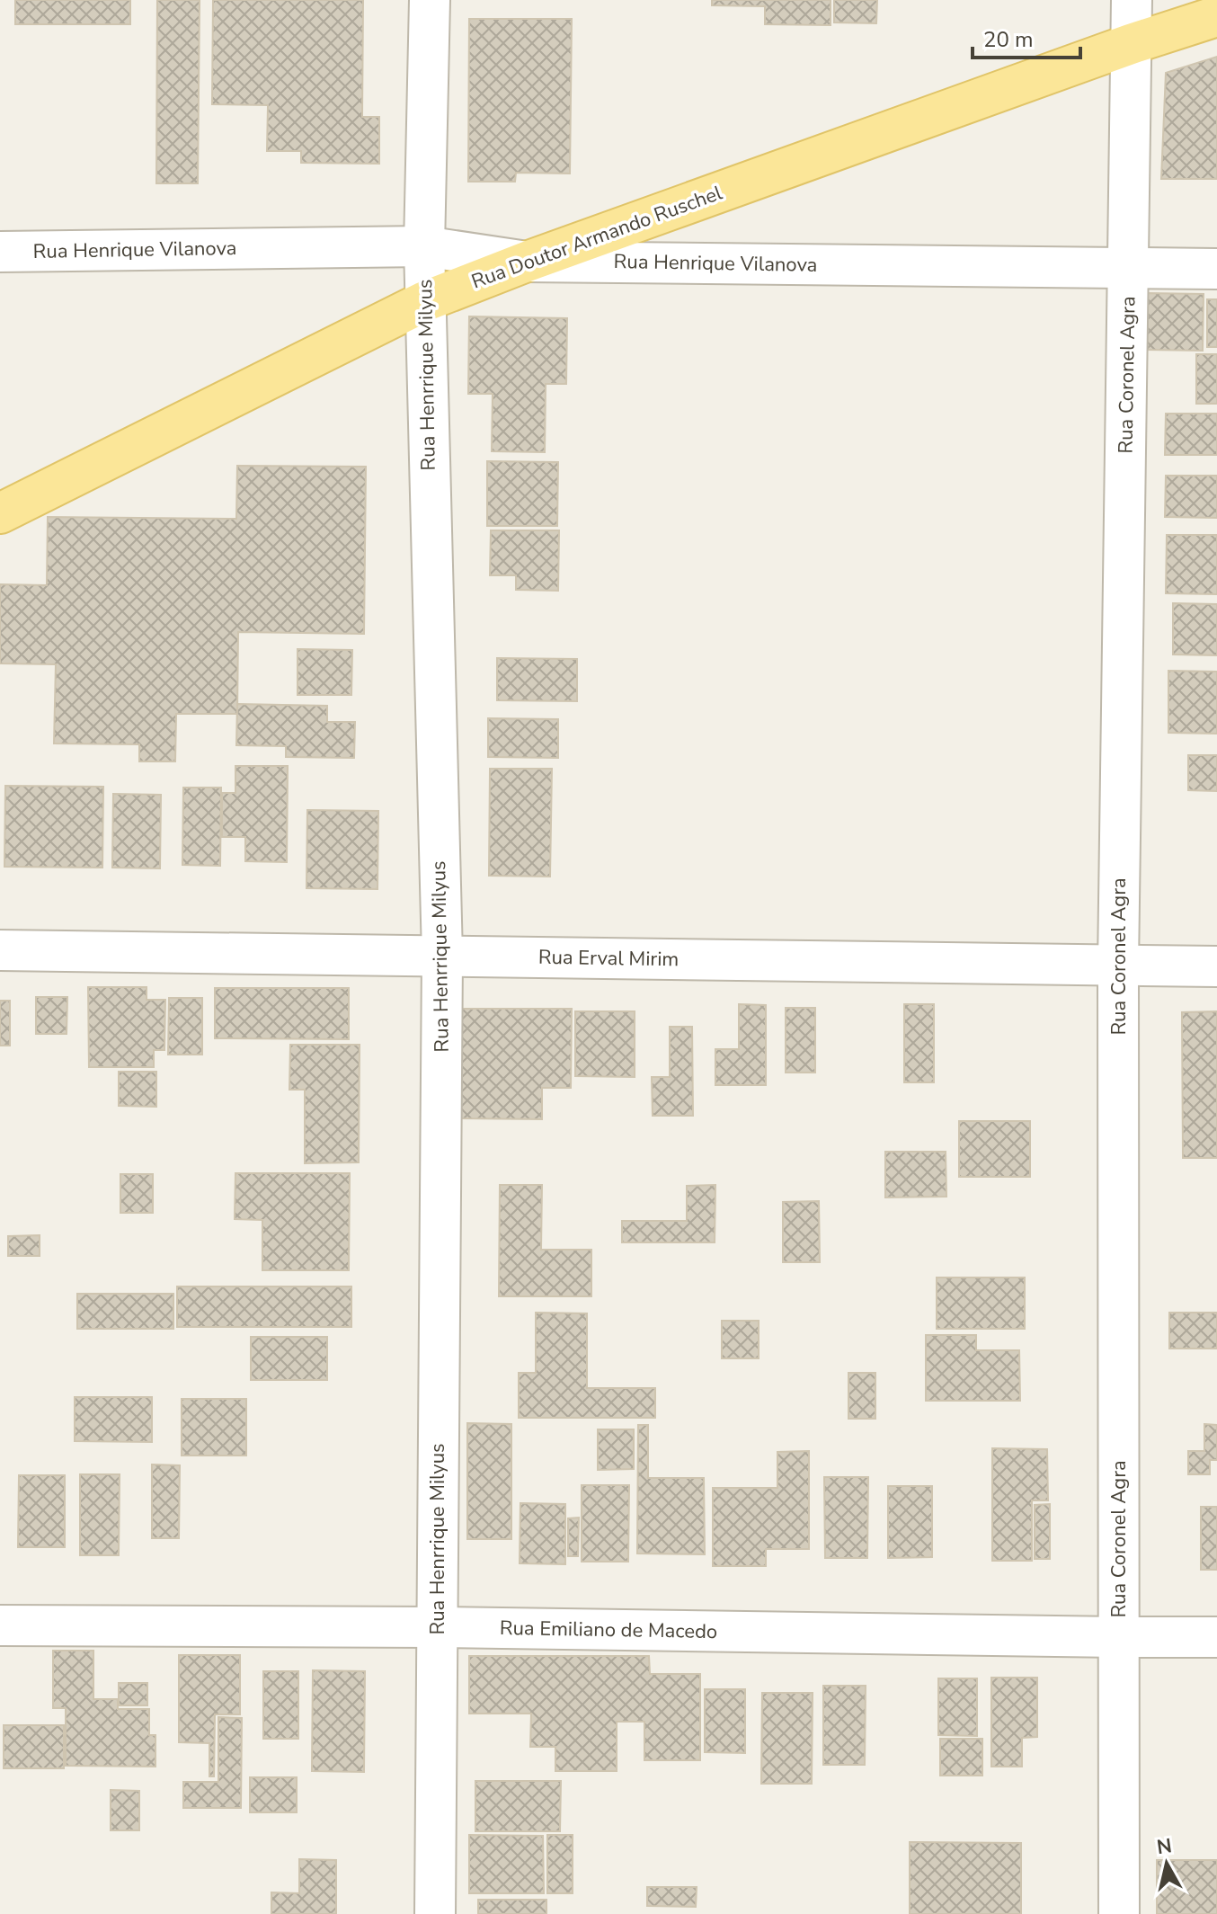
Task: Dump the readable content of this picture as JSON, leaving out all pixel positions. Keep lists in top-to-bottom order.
{
  "streets": {
    "main road": ["Rua Doutor Armando Ruschel"],
    "street": [
      "Rua Henrique Vilanova",
      "Rua Henrrique Milyus",
      "Rua Coronel Agra",
      "Rua Erval Mirim",
      "Rua Emiliano de Macedo"
    ]
  },
  "crossings": [
    ["Rua Doutor Armando Ruschel", "Rua Henrique Vilanova"],
    ["Rua Doutor Armando Ruschel", "Rua Henrrique Milyus"],
    ["Rua Doutor Armando Ruschel", "Rua Coronel Agra"],
    ["Rua Henrique Vilanova", "Rua Henrrique Milyus"],
    ["Rua Henrique Vilanova", "Rua Coronel Agra"],
    ["Rua Henrrique Milyus", "Rua Erval Mirim"],
    ["Rua Henrrique Milyus", "Rua Emiliano de Macedo"],
    ["Rua Coronel Agra", "Rua Erval Mirim"],
    ["Rua Coronel Agra", "Rua Emiliano de Macedo"]
  ],
  "scale_bar": "20 m",
  "north": "top"
}
